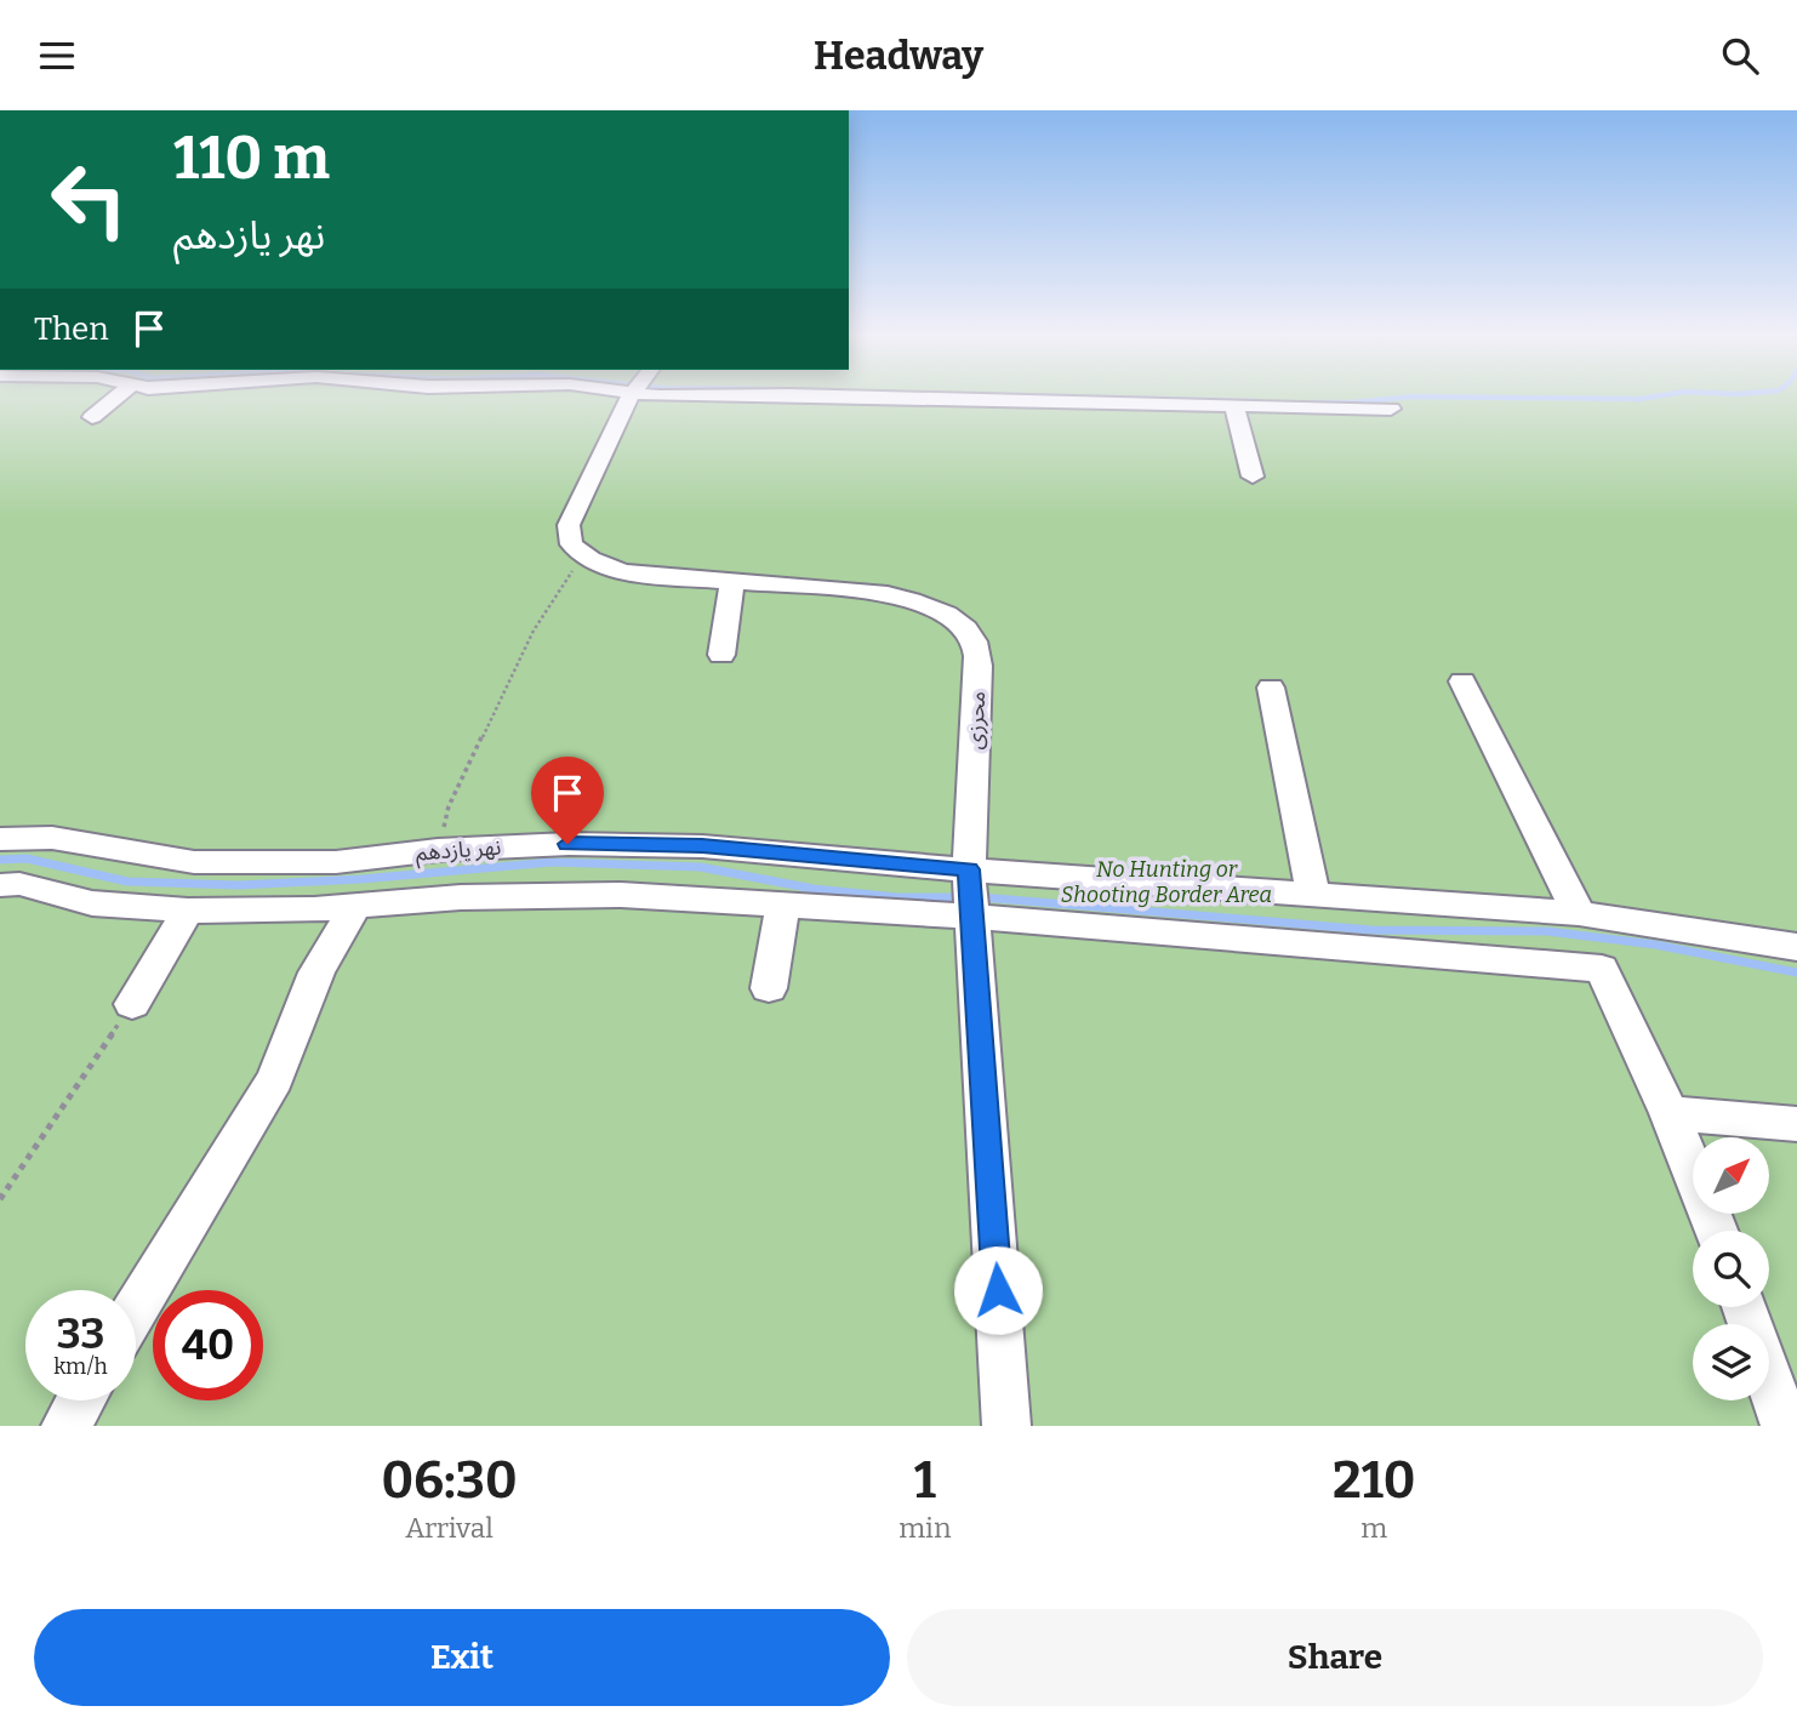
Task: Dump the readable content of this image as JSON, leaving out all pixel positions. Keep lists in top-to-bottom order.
{
  "streets": {
    "street": ["محرزی", "نهر یازدهم"]
  },
  "crossings": [
    ["محرزی", "نهر یازدهم"]
  ],
  "parks": ["No Hunting or Shooting Border Area"],
  "north": "top right",
  "page": {
    "header": "Headway",
    "turn": ["110 m", "نهر یازدهم"],
    "then": "Then",
    "speed": "33 km/h",
    "limit": "40",
    "eta": [
      "06:30",
      "Arrival",
      "1",
      "min",
      "210",
      "m"
    ],
    "buttons": ["Exit", "Share"]
  }
}
